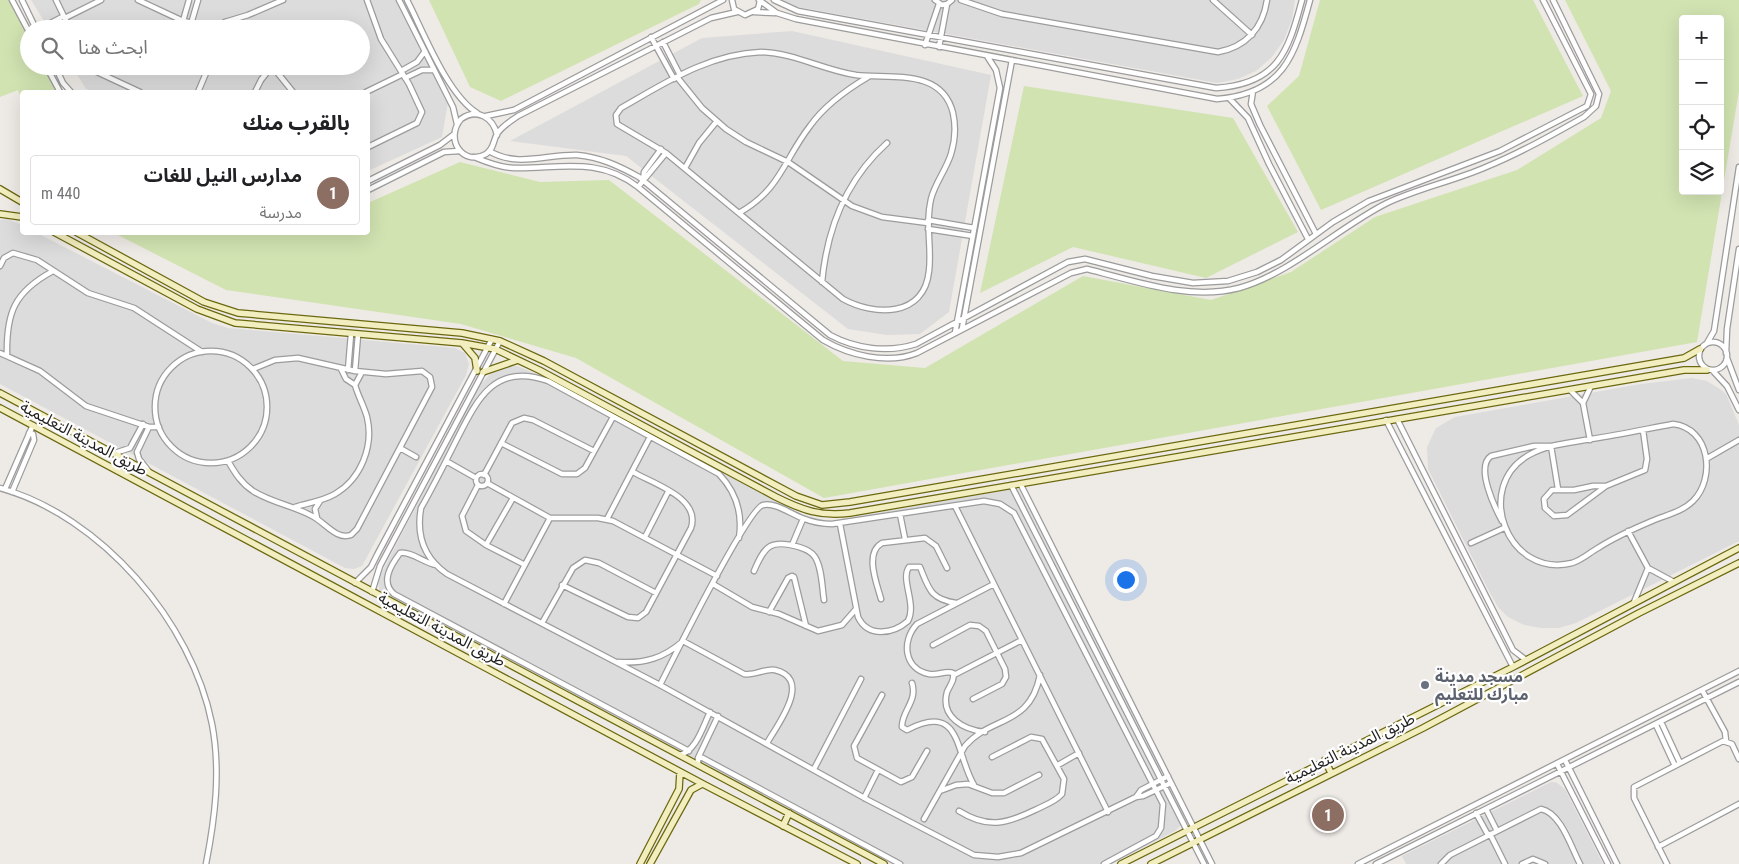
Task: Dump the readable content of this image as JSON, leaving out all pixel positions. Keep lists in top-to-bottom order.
{
  "streets": {
    "street": ["طريق المدينة التعليمية"]
  },
  "places": ["مسجد مدينة مبارك للتعليم"],
  "page": {
    "map_buttons": ["+", "−"],
    "search": "ابحث هنا",
    "heading": "بالقرب منك",
    "list": [
      {
        "mark": "1",
        "name": "مدارس النيل للغات",
        "note": "مدرسة",
        "value": "440 m"
      }
    ],
    "pins": "1"
  }
}
